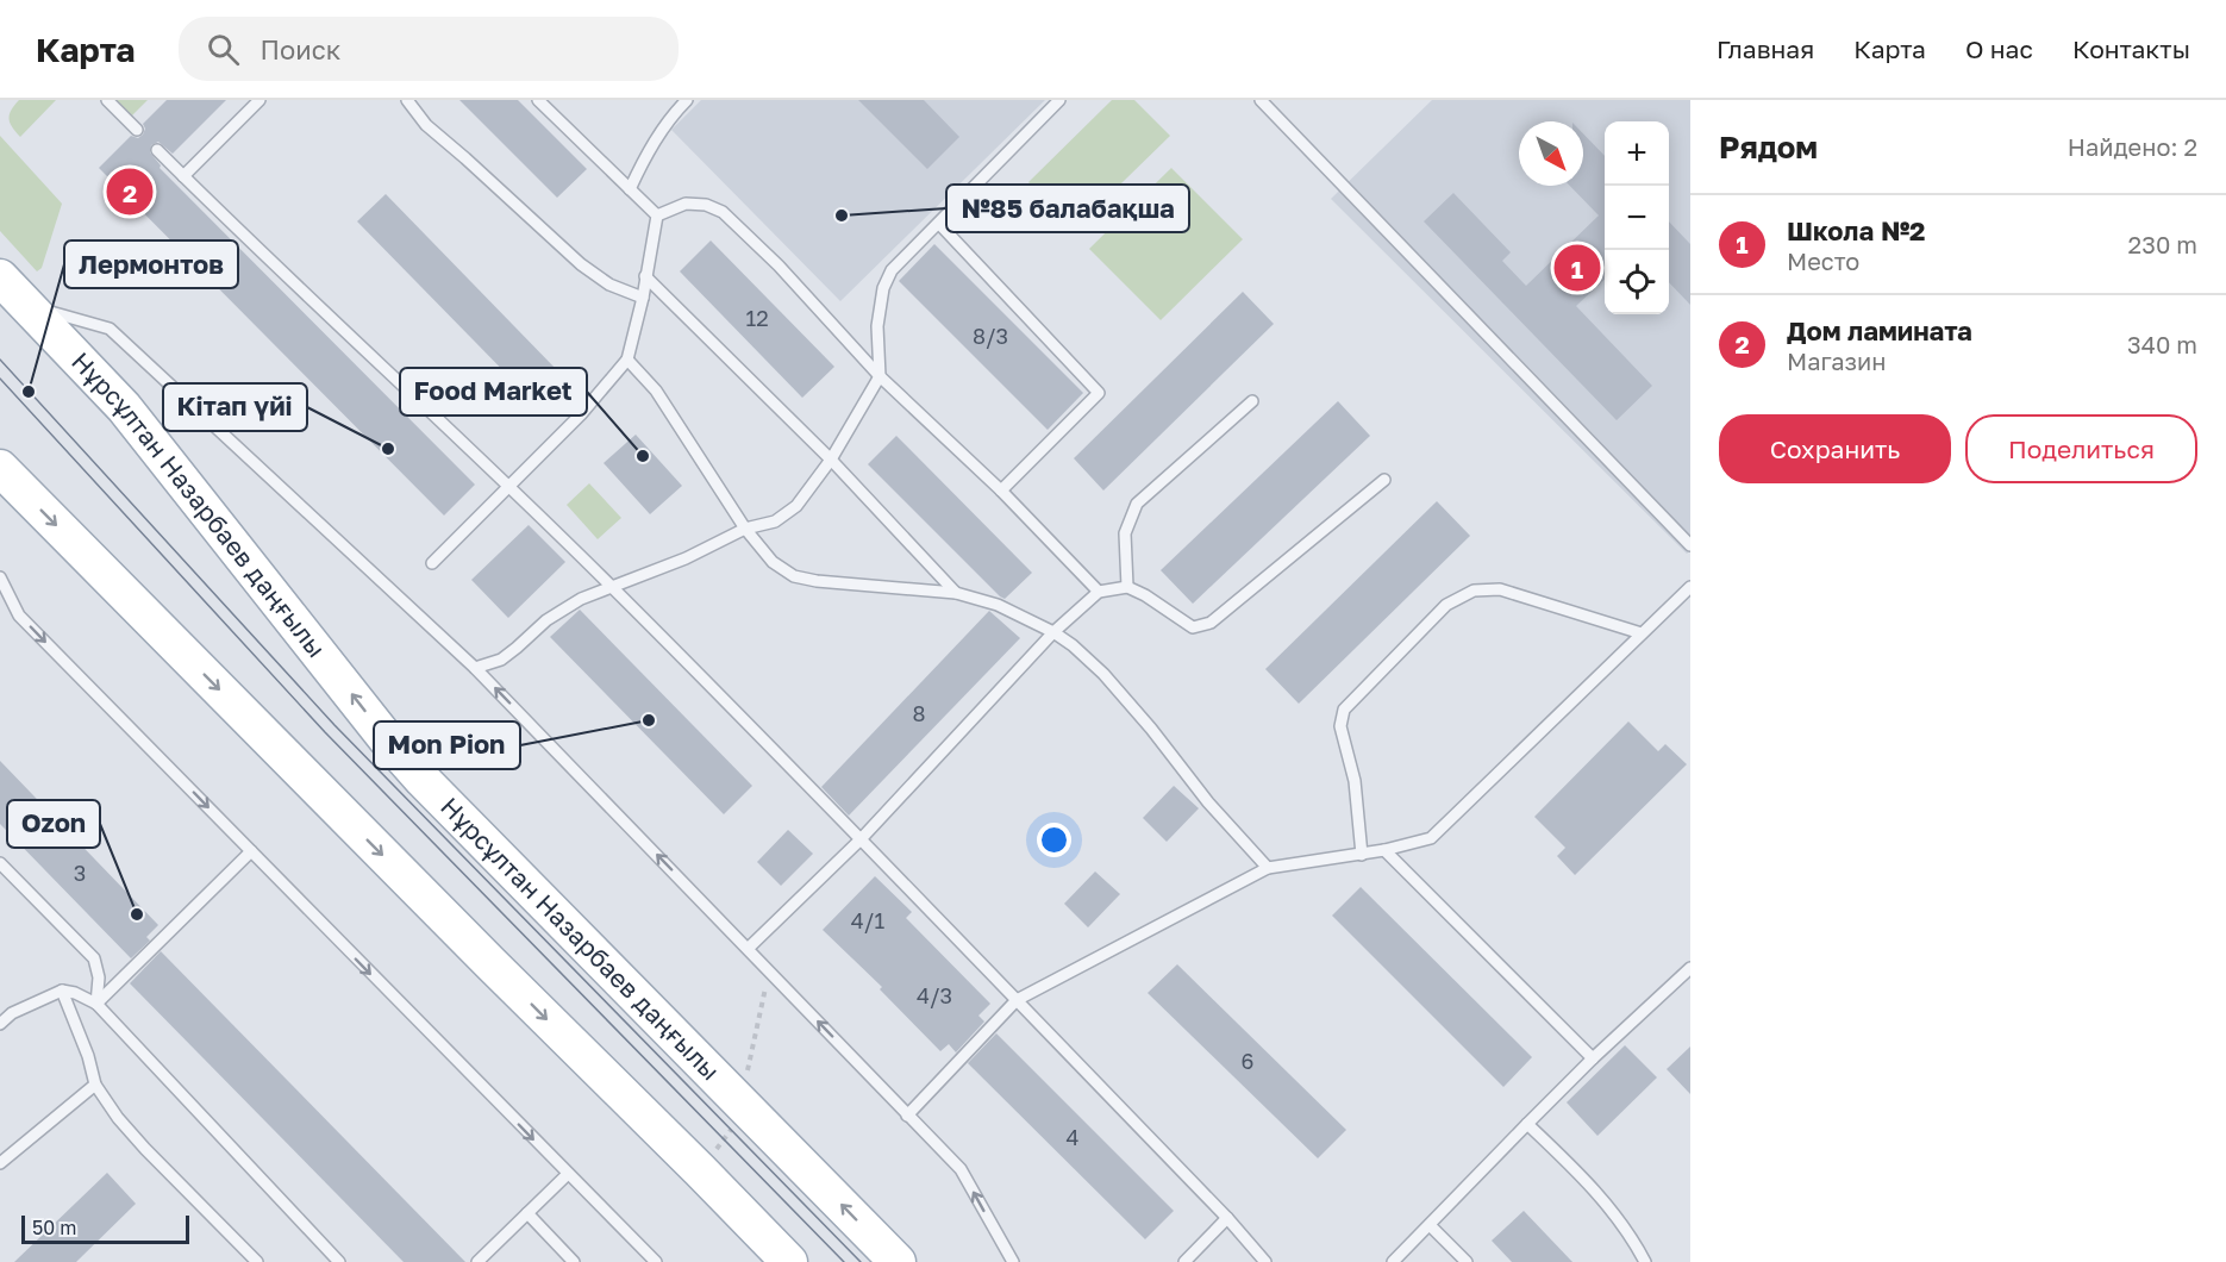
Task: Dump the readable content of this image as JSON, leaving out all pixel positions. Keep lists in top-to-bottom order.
{
  "streets": {
    "main road": ["Нұрсұлтан Назарбаев даңғылы"]
  },
  "places": [
    "№85 балабақша",
    "Лермонтов",
    "Кітап үйі",
    "Food Market",
    "Mon Pion",
    "Ozon"
  ],
  "house_numbers": [
    "12",
    "8/3",
    "8",
    "3",
    "4/1",
    "4/3",
    "6",
    "4"
  ],
  "scale_bar": "50 m",
  "north": "bottom right",
  "page": {
    "header": "Карта",
    "search": "Поиск",
    "nav": [
      "Главная",
      "Карта",
      "О нас",
      "Контакты"
    ],
    "heading": ["Рядом", "Найдено: 2"],
    "map_buttons": ["+", "−"],
    "pins": ["2", "1"],
    "list": [
      {
        "mark": "1",
        "name": "Школа №2",
        "note": "Место",
        "value": "230 m"
      },
      {
        "mark": "2",
        "name": "Дом ламината",
        "note": "Магазин",
        "value": "340 m"
      }
    ],
    "buttons": ["Сохранить", "Поделиться"],
    "scale": "50 m"
  }
}
